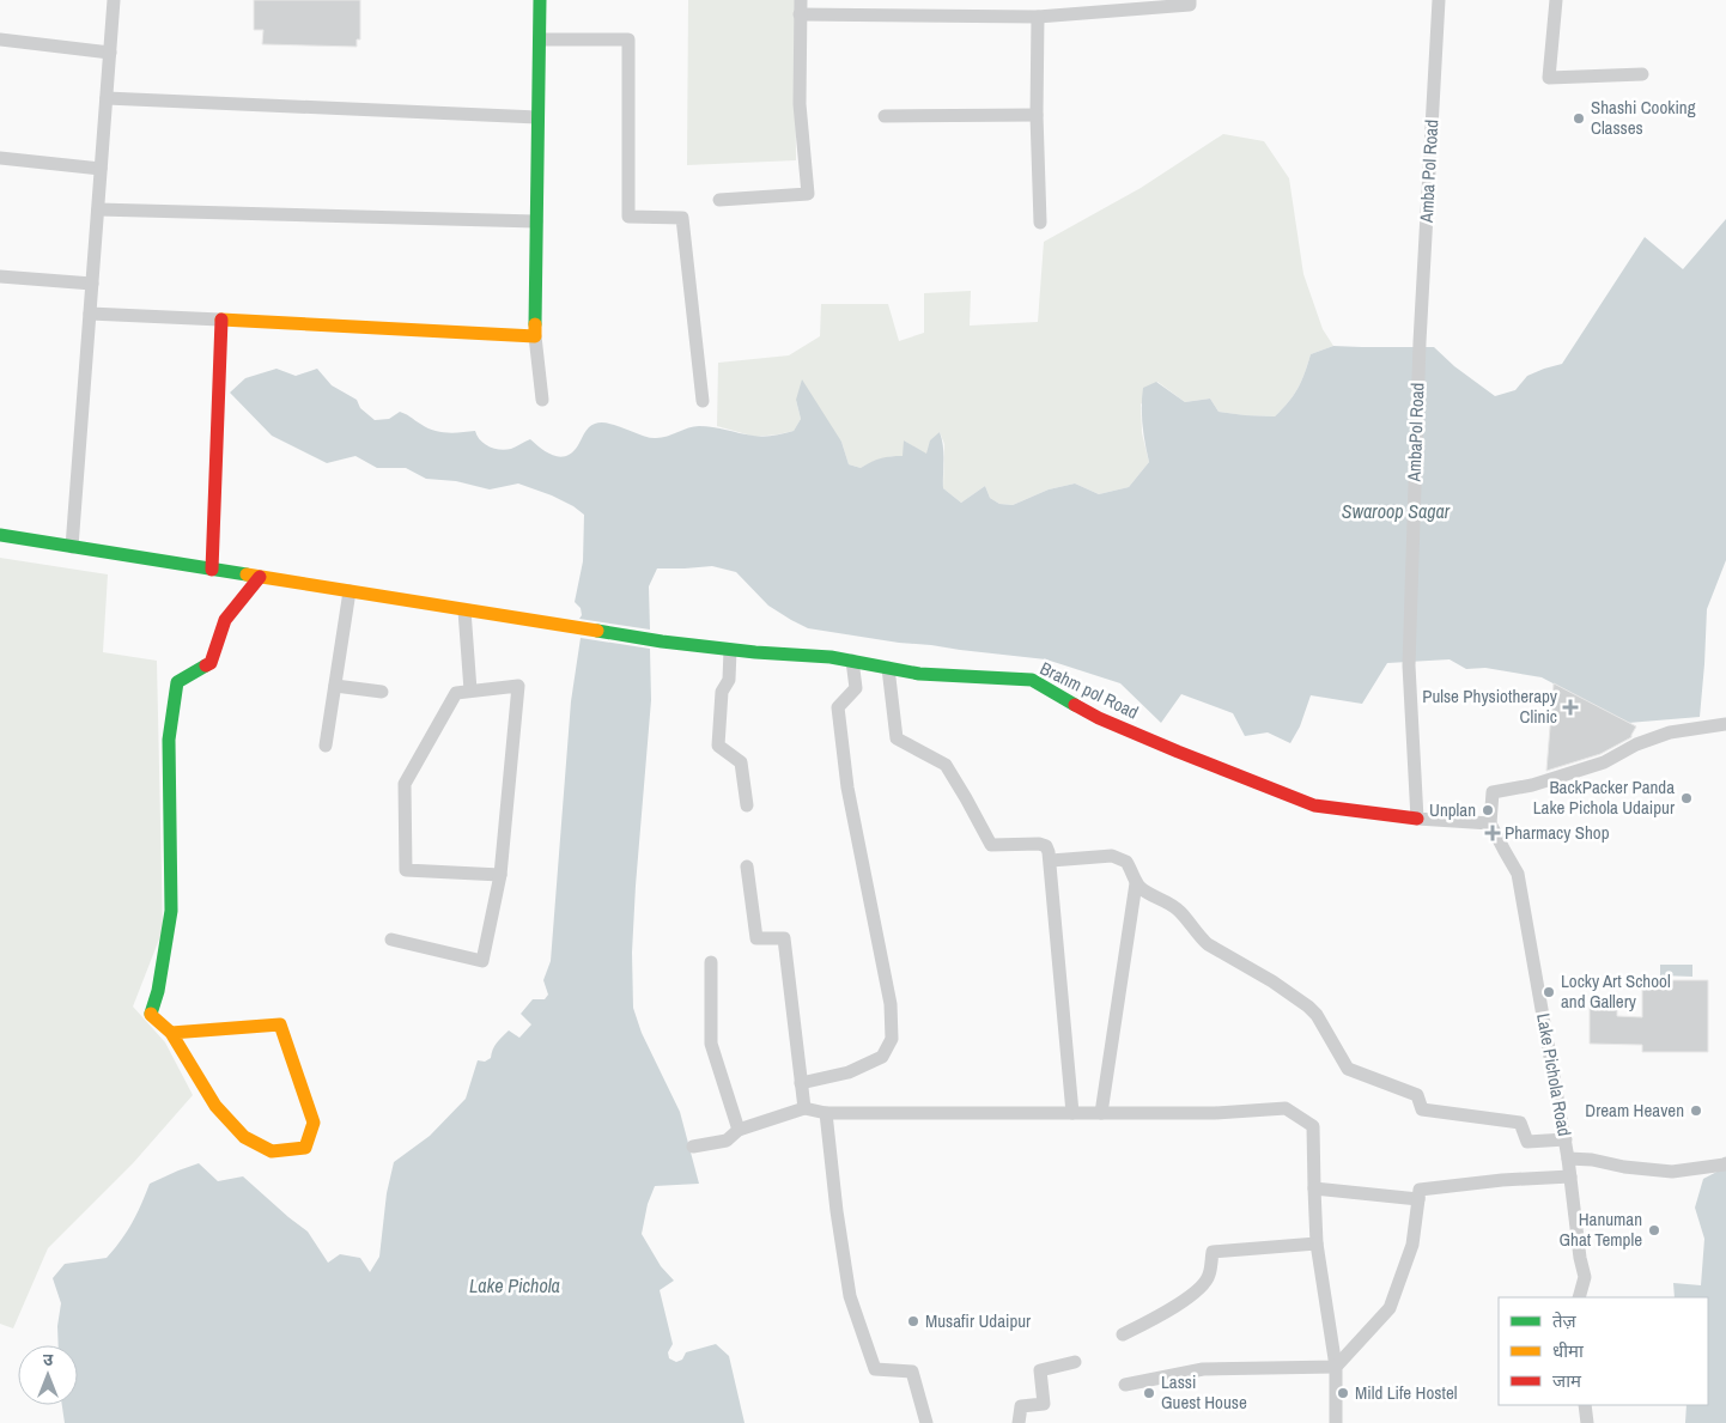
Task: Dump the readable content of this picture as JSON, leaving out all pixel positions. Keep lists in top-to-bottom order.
{
  "streets": {
    "street": [
      "Amba Pol Road",
      "AmbaPol Road",
      "Brahm pol Road",
      "Lake Pichola Road"
    ]
  },
  "crossings": [
    ["Amba Pol Road", "AmbaPol Road"],
    ["AmbaPol Road", "Brahm pol Road"]
  ],
  "water": ["Swaroop Sagar", "Lake Pichola"],
  "places": {
    "other": [
      "Shashi Cooking Classes",
      "BackPacker Panda Lake Pichola Udaipur",
      "Unplan",
      "Locky Art School and Gallery",
      "Dream Heaven",
      "Hanuman Ghat Temple",
      "Musafir Udaipur",
      "Lassi Guest House",
      "Mild Life Hostel"
    ],
    "health": ["Pulse Physiotherapy Clinic", "Pharmacy Shop"]
  },
  "legend": ["तेज़", "धीमा", "जाम"],
  "north": "top"
}
